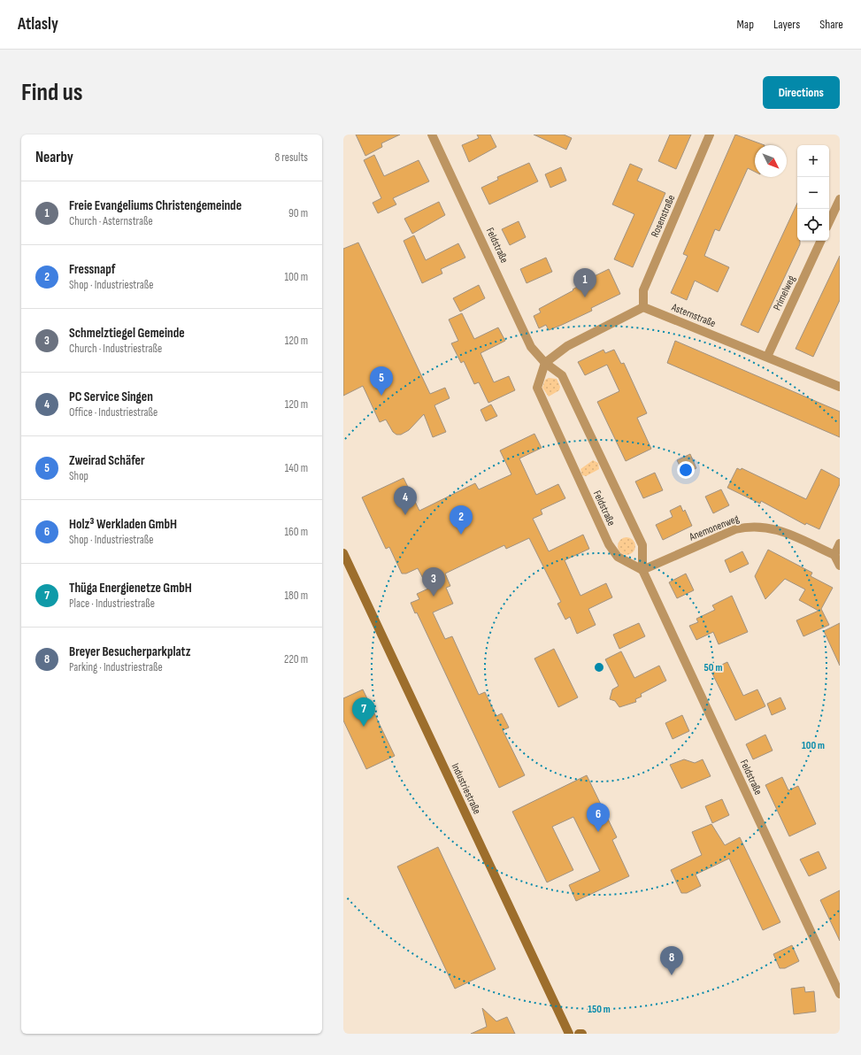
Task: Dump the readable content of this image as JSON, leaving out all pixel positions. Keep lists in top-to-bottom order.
{
  "streets": {
    "street": [
      "Rosenstraße",
      "Feldstraße",
      "Primelweg",
      "Asternstraße",
      "Anemonenweg",
      "Industriestraße"
    ]
  },
  "crossings": [
    ["Rosenstraße", "Asternstraße"],
    ["Feldstraße", "Anemonenweg"],
    ["Primelweg", "Asternstraße"]
  ],
  "north": "bottom right",
  "page": {
    "header": "Atlasly",
    "nav": ["Map", "Layers", "Share"],
    "buttons": "Directions",
    "title": "Find us",
    "heading": ["Nearby", "8 results"],
    "map_buttons": ["+", "−"],
    "list": [
      {
        "mark": "1",
        "name": "Freie Evangeliums Christengemeinde",
        "note": "Church · Asternstraße",
        "value": "90 m"
      },
      {
        "mark": "2",
        "name": "Fressnapf",
        "note": "Shop · Industriestraße",
        "value": "100 m"
      },
      {
        "mark": "3",
        "name": "Schmelztiegel Gemeinde",
        "note": "Church · Industriestraße",
        "value": "120 m"
      },
      {
        "mark": "4",
        "name": "PC Service Singen",
        "note": "Office · Industriestraße",
        "value": "120 m"
      },
      {
        "mark": "5",
        "name": "Zweirad Schäfer",
        "note": "Shop",
        "value": "140 m"
      },
      {
        "mark": "6",
        "name": "Holz³ Werkladen GmbH",
        "note": "Shop · Industriestraße",
        "value": "160 m"
      },
      {
        "mark": "7",
        "name": "Thüga Energienetze GmbH",
        "note": "Place · Industriestraße",
        "value": "180 m"
      },
      {
        "mark": "8",
        "name": "Breyer Besucherparkplatz",
        "note": "Parking · Industriestraße",
        "value": "220 m"
      }
    ],
    "pins": [
      "1",
      "5",
      "4",
      "2",
      "3",
      "7",
      "6",
      "8"
    ]
  },
  "rings": ["50 m", "100 m", "150 m"]
}
